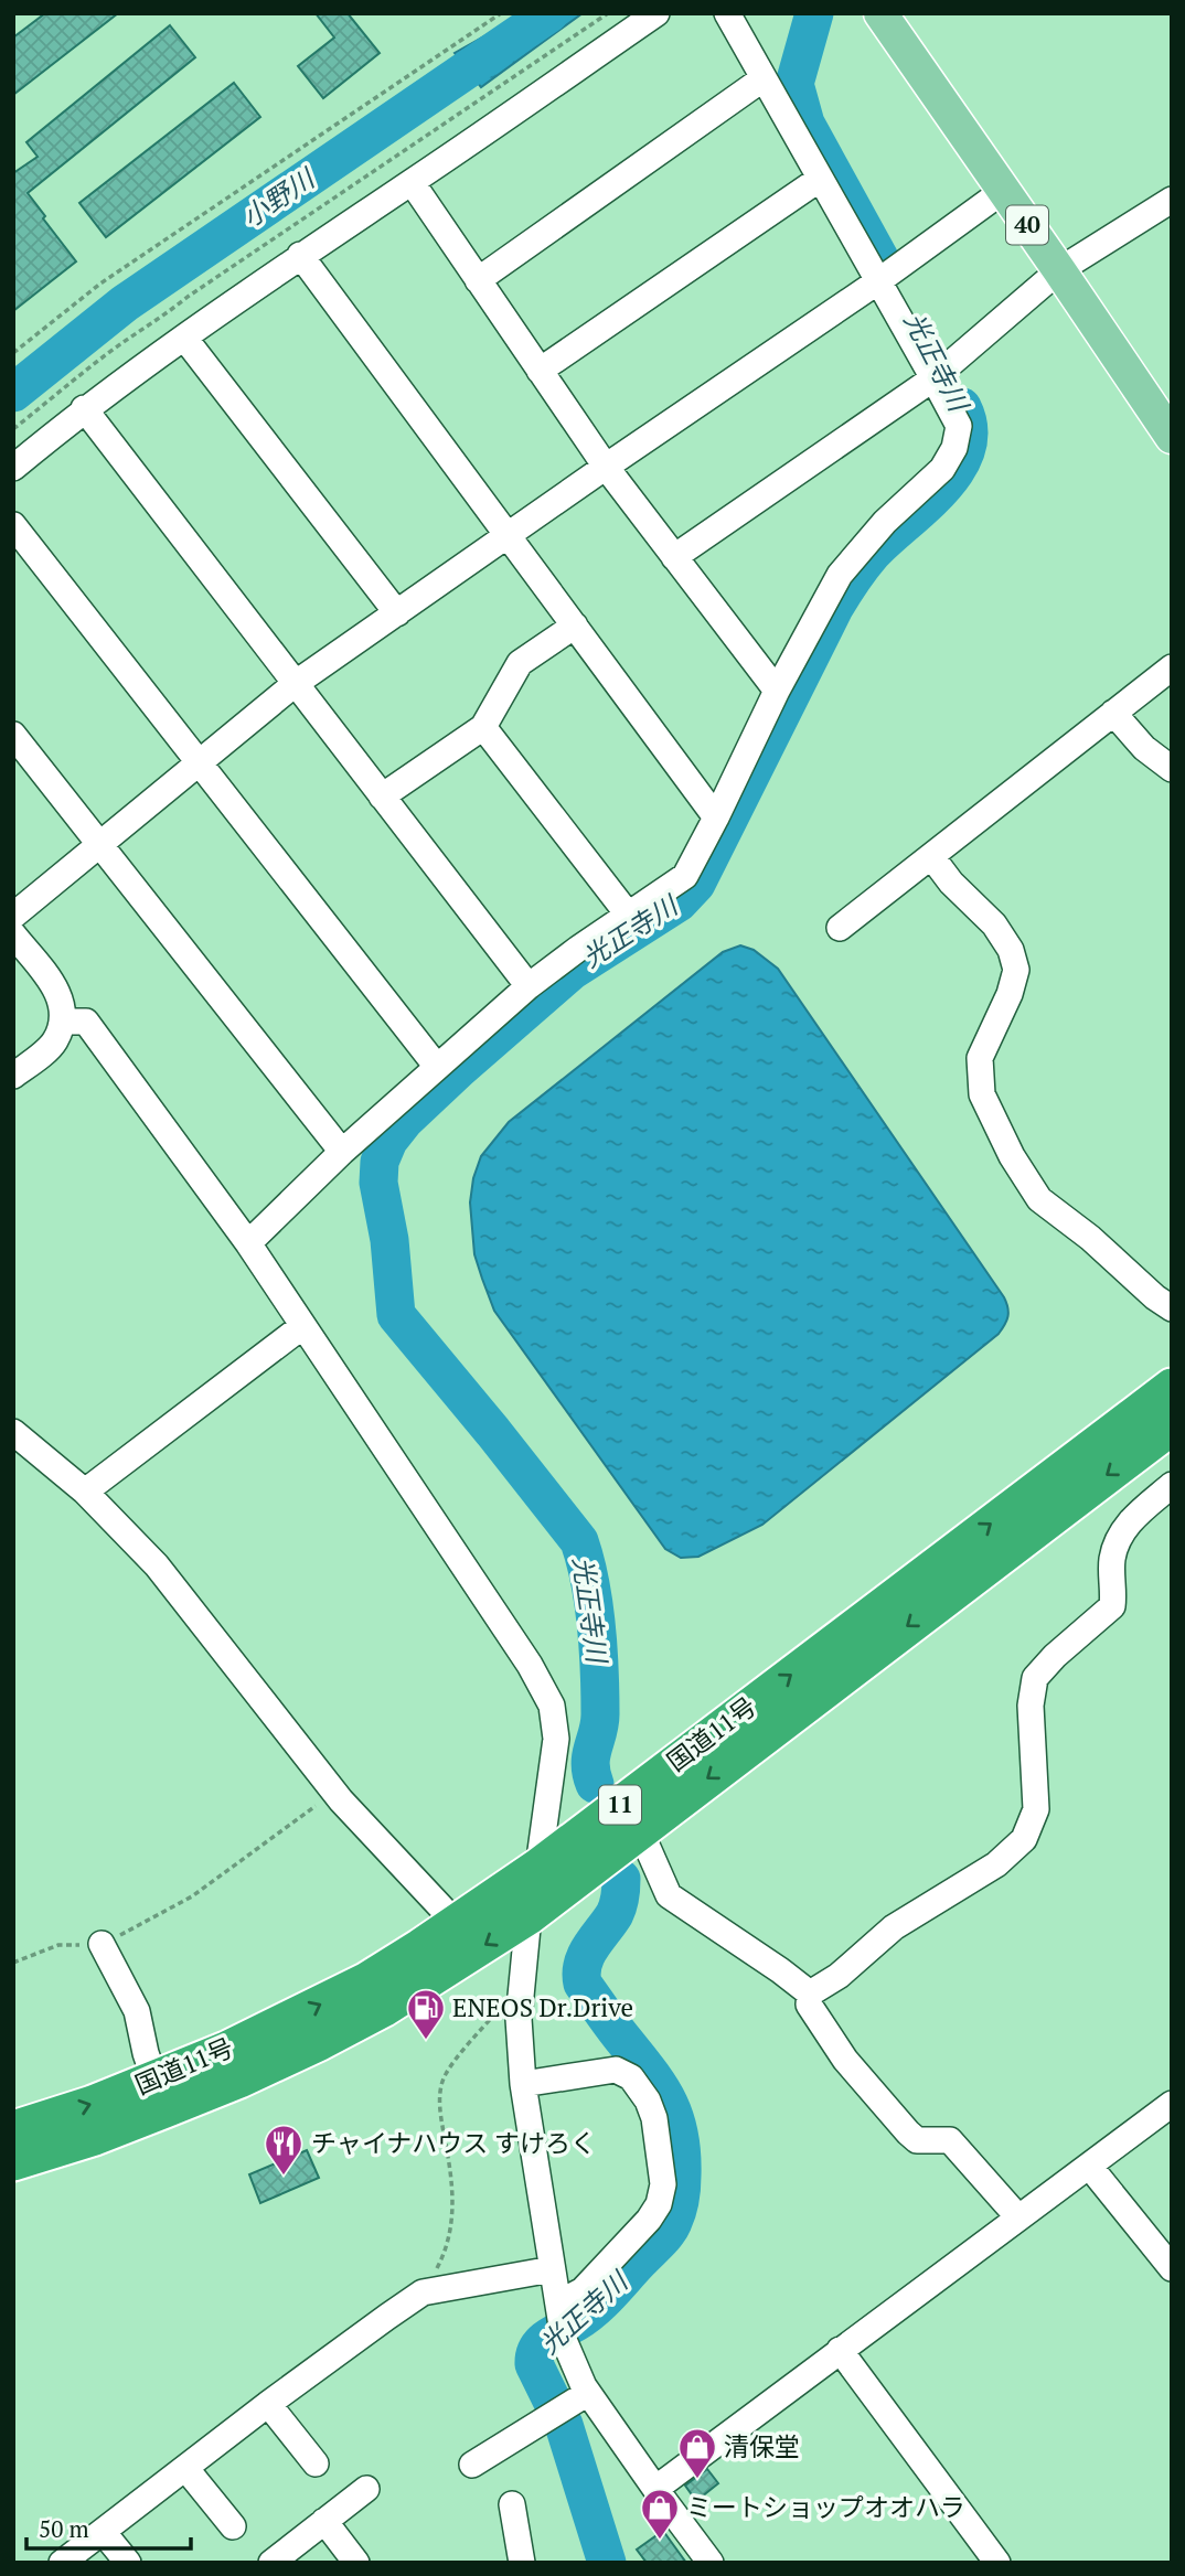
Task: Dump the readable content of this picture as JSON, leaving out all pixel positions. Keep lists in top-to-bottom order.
{
  "streets": {
    "highway": ["国道11号", "11"],
    "main road": ["40"]
  },
  "water": ["小野川", "光正寺川"],
  "places": {
    "fuel station": ["ENEOS Dr.Drive"],
    "restaurant": ["チャイナハウス すけろく"],
    "shop": ["清保堂", "ミートショップオオハラ"]
  },
  "scale_bar": "50 m"
}
